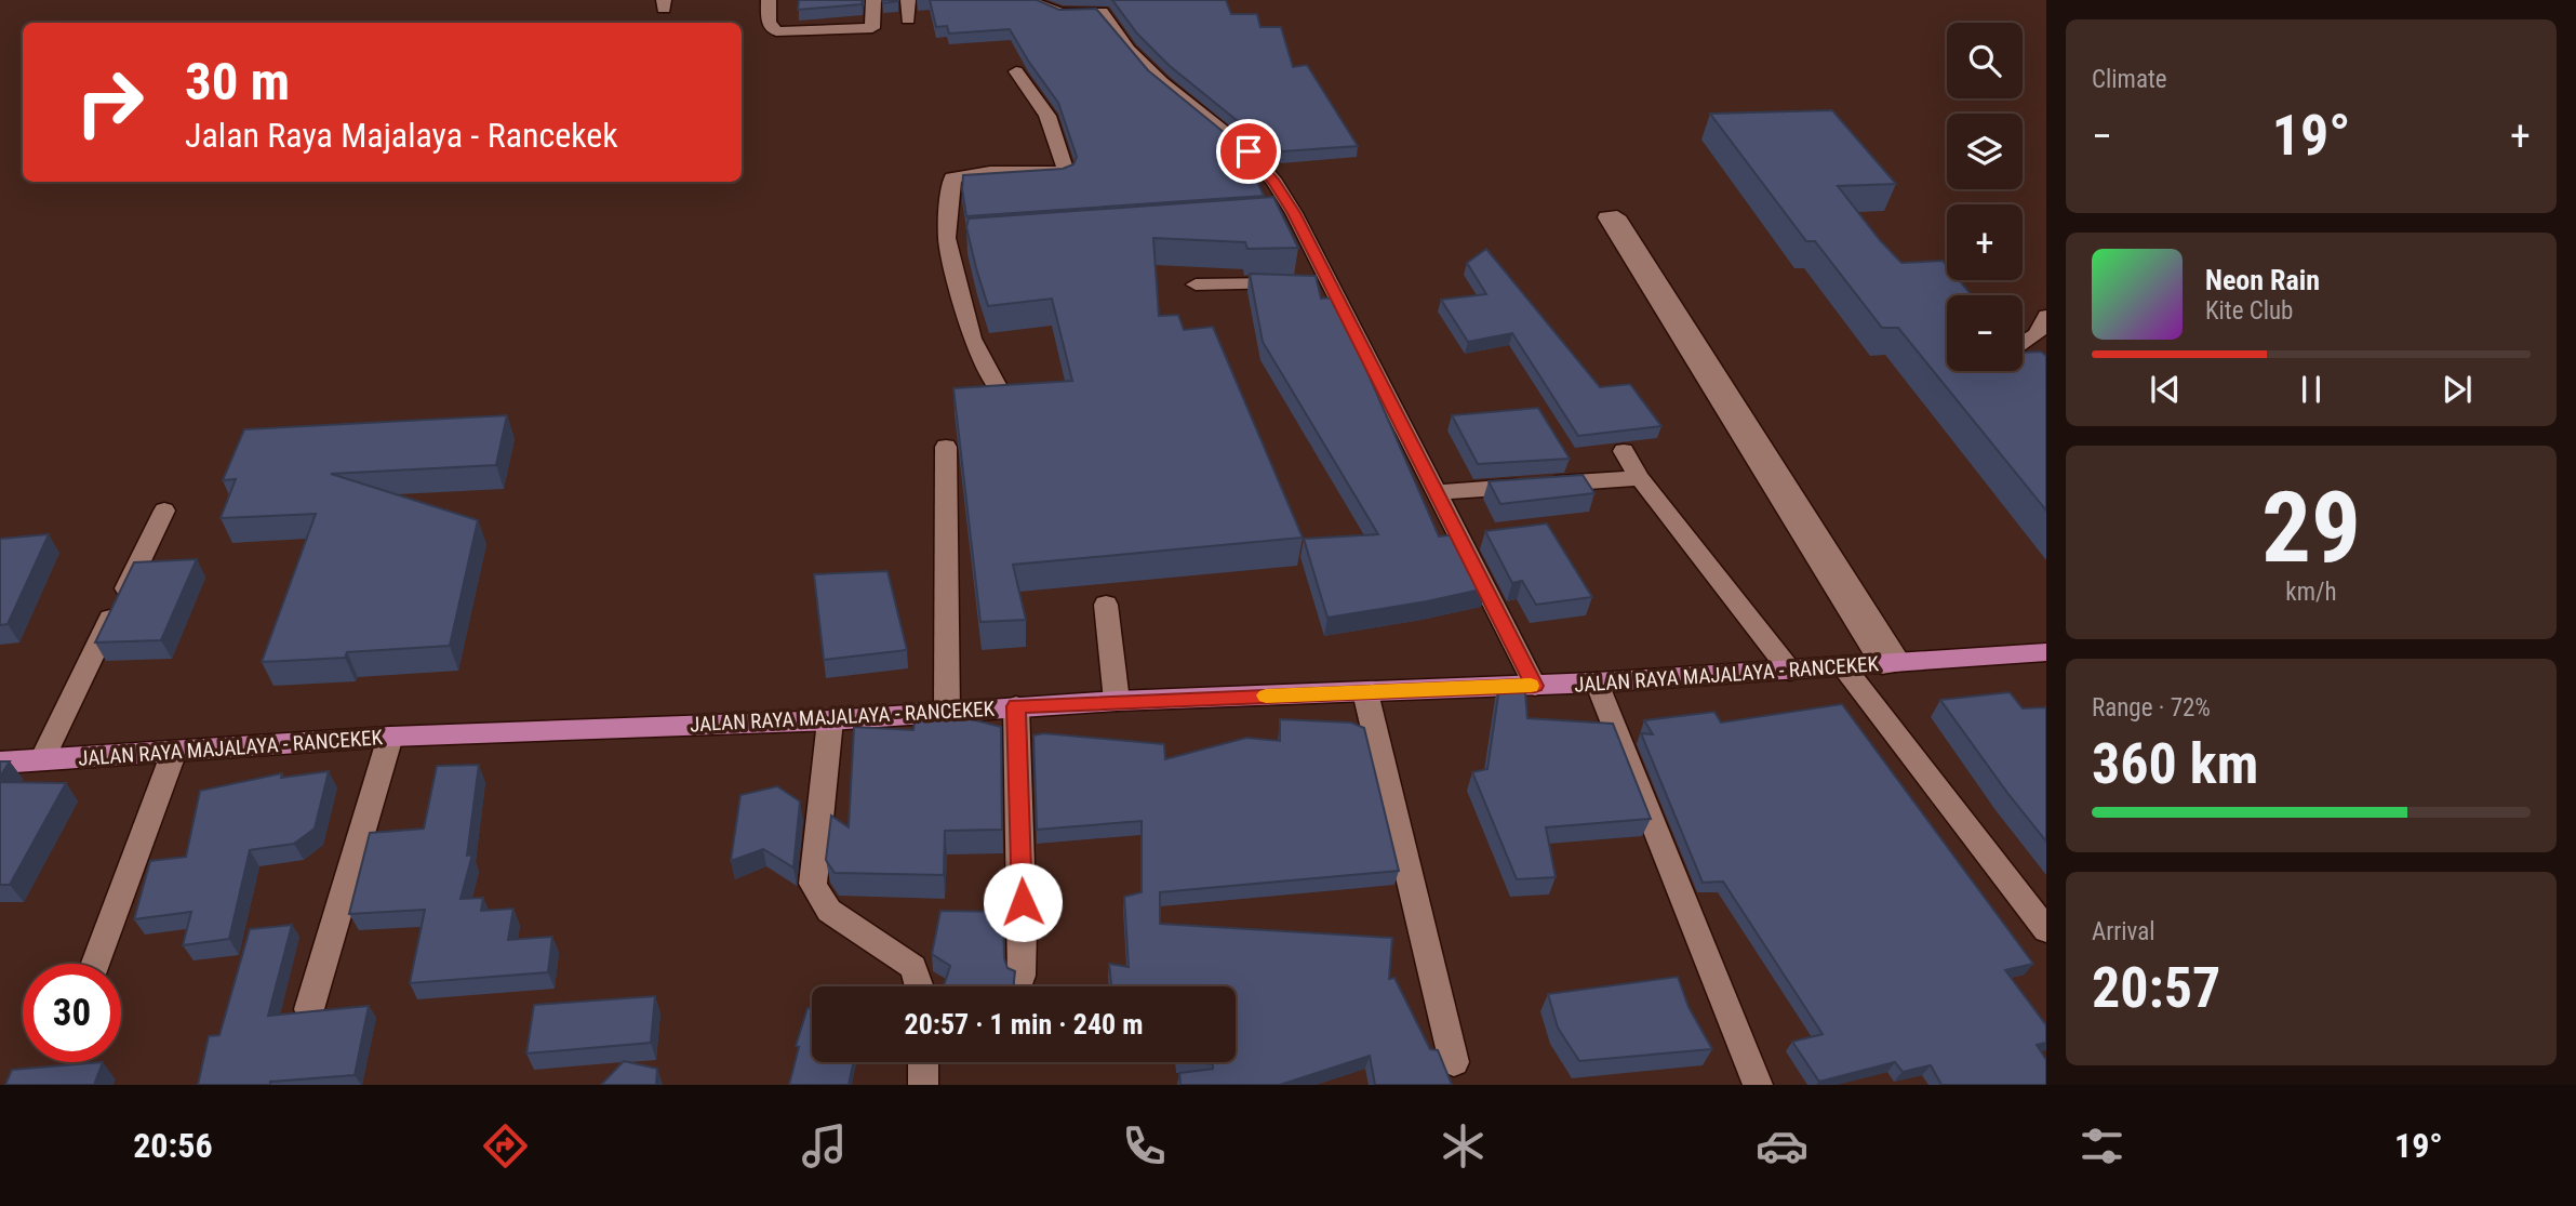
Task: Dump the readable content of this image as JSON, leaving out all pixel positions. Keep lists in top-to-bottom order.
{
  "streets": {
    "main road": ["JALAN RAYA MAJALAYA - RANCEKEK"]
  },
  "page": {
    "tile": [
      "Climate",
      ["29", "km/h"],
      ["Range · 72%", "360 km"],
      ["Arrival", "20:57"]
    ],
    "map_buttons": ["+", "−"],
    "turn": ["30 m", "Jalan Raya Majalaya - Rancekek"],
    "heat": ["−", "19°", "+"],
    "song": ["Neon Rain", "Kite Club"],
    "limit": "30",
    "trip": "20:57 · 1 min · 240 m",
    "tabs": ["20:56", "19°"]
  }
}
